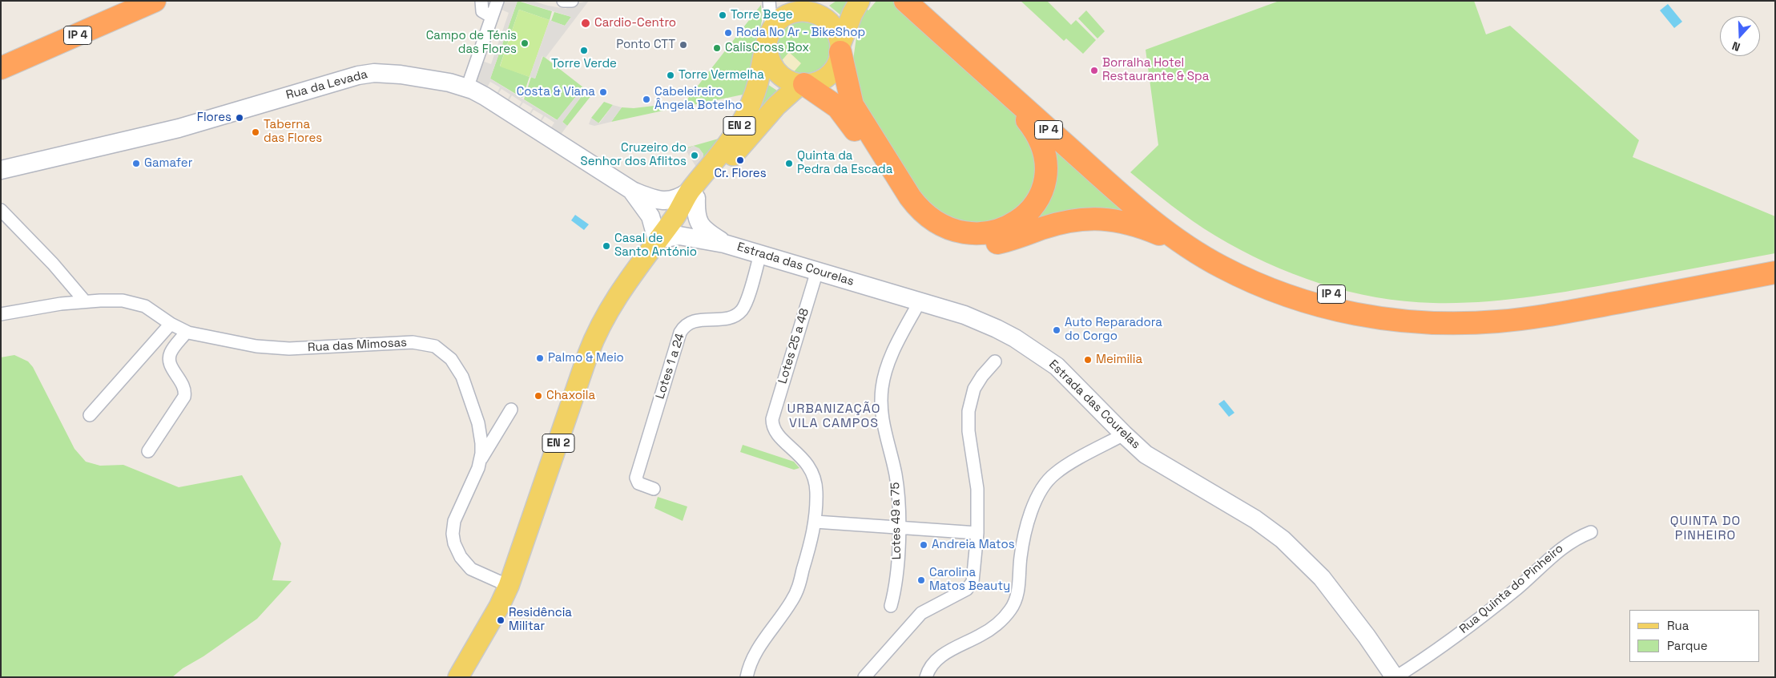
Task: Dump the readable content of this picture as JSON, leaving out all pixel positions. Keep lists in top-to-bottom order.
{
  "streets": {
    "highway": ["IP 4"],
    "main road": ["Rua da Levada", "EN 2", "Estrada das Courelas"],
    "street": [
      "Rua das Mimosas",
      "Lotes 25 a 48",
      "Lotes 1 a 24",
      "Lotes 49 a 75",
      "Rua Quinta do Pinheiro"
    ]
  },
  "crossings": [
    ["EN 2", "Rua das Mimosas"],
    ["Estrada das Courelas", "Lotes 25 a 48"],
    ["Estrada das Courelas", "Lotes 1 a 24"],
    ["Estrada das Courelas", "Lotes 49 a 75"],
    ["Estrada das Courelas", "Rua Quinta do Pinheiro"]
  ],
  "districts": ["URBANIZAÇÃO VILA CAMPOS", "QUINTA DO PINHEIRO"],
  "places": [
    "Torre Bege",
    "Cardio-Centro",
    "Roda No Ar - BikeShop",
    "Campo de Ténis das Flores",
    "Ponto CTT",
    "CalisCross Box",
    "Torre Verde",
    "Borralha Hotel Restaurante & Spa",
    "Torre Vermelha",
    "Costa & Viana",
    "Cabeleireiro Ângela Botelho",
    "Flores",
    "Taberna das Flores",
    "Cruzeiro do Senhor dos Aflitos",
    "Cr. Flores",
    "Gamafer",
    "Quinta da Pedra da Escada",
    "Casal de Santo António",
    "Auto Reparadora do Corgo",
    "Palmo & Meio",
    "Meimilia",
    "Chaxoila",
    "Andreia Matos",
    "Carolina Matos Beauty",
    "Residência Militar"
  ],
  "legend": ["Rua", "Parque"],
  "north": "bottom"
}
